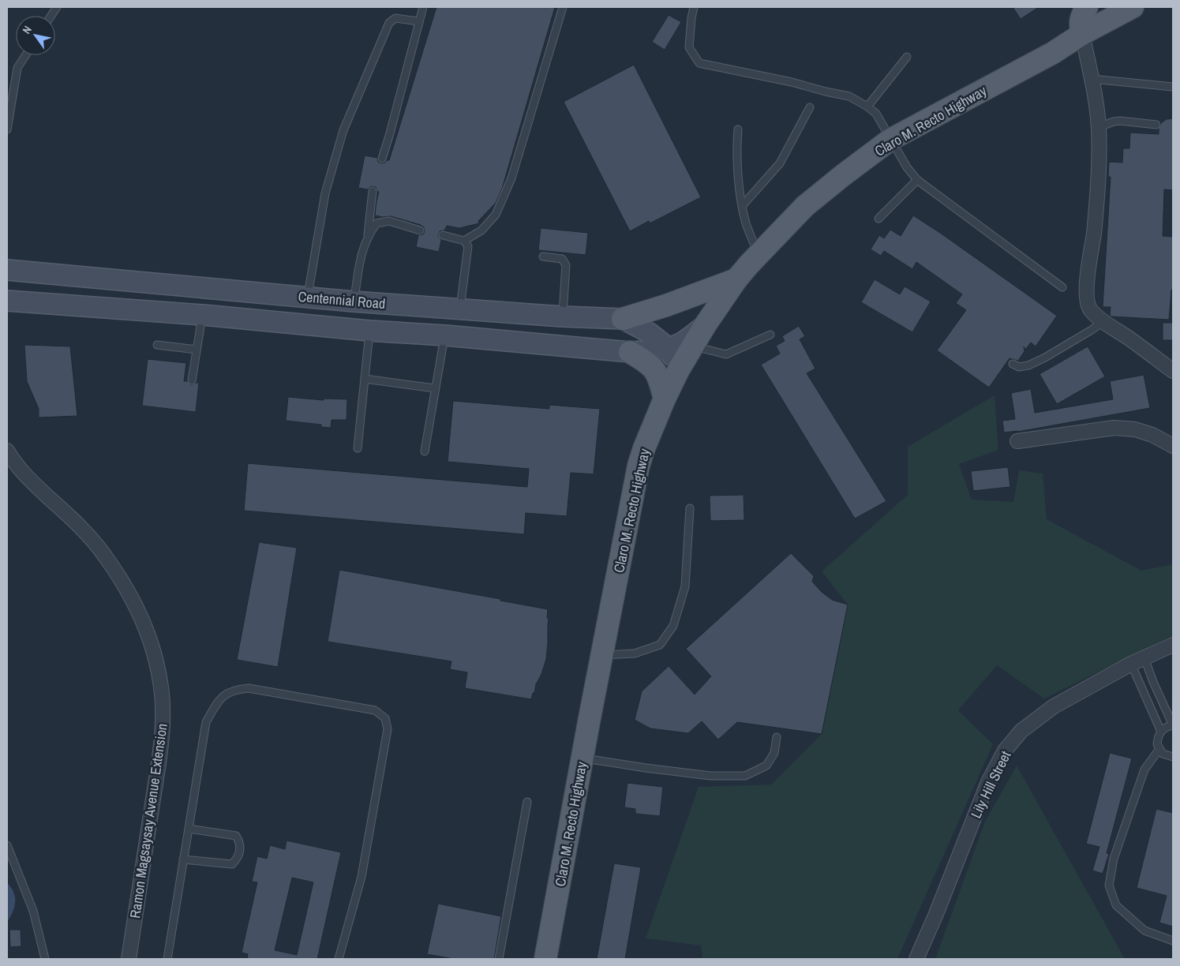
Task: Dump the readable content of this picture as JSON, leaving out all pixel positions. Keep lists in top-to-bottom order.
{
  "streets": {
    "main road": ["Claro M. Recto Highway"],
    "street": ["Centennial Road", "Lily Hill Street", "Ramon Magsaysay Avenue Extension"]
  },
  "crossings": [
    ["Claro M. Recto Highway", "Centennial Road"]
  ],
  "north": "top left"
}
